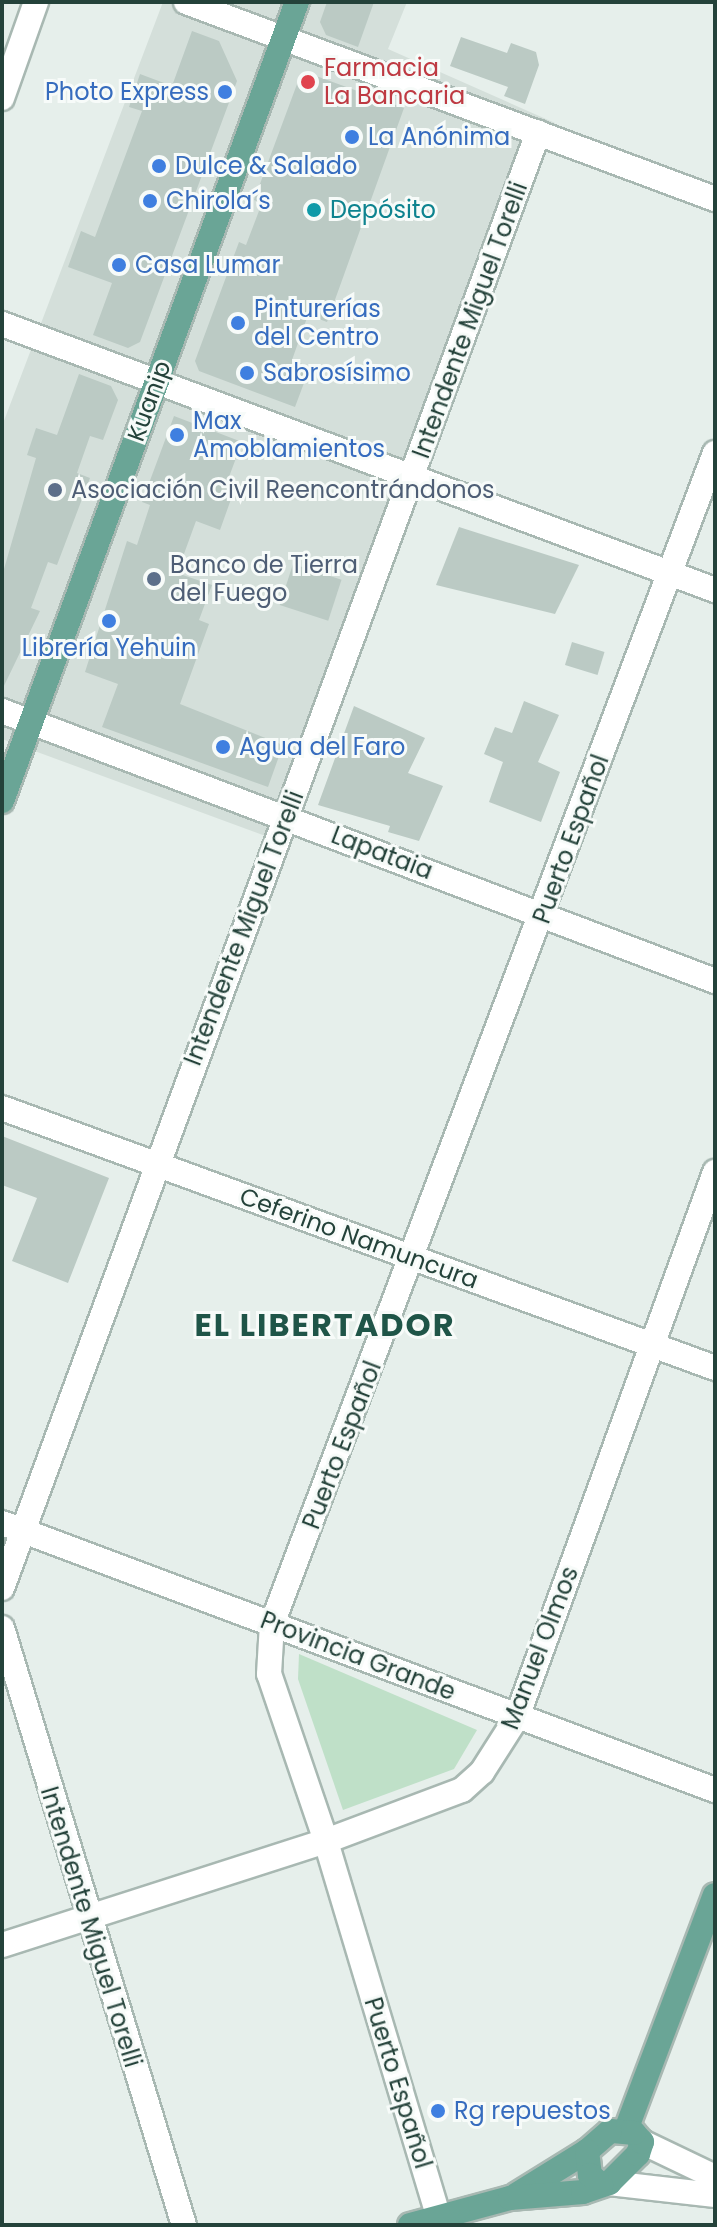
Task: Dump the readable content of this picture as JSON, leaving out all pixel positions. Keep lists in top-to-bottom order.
{
  "streets": {
    "main road": ["Kuanip"],
    "street": [
      "Intendente Miguel Torelli",
      "Puerto Español",
      "Lapataia",
      "Ceferino Namuncura",
      "Manuel Olmos",
      "Provincia Grande"
    ]
  },
  "crossings": [
    ["Intendente Miguel Torelli", "Lapataia"],
    ["Intendente Miguel Torelli", "Ceferino Namuncura"],
    ["Intendente Miguel Torelli", "Manuel Olmos"],
    ["Intendente Miguel Torelli", "Provincia Grande"],
    ["Kuanip", "Lapataia"],
    ["Puerto Español", "Lapataia"],
    ["Puerto Español", "Ceferino Namuncura"],
    ["Puerto Español", "Manuel Olmos"],
    ["Puerto Español", "Provincia Grande"],
    ["Ceferino Namuncura", "Manuel Olmos"],
    ["Manuel Olmos", "Provincia Grande"]
  ],
  "districts": ["EL LIBERTADOR"],
  "places": [
    "Farmacia La Bancaria",
    "Photo Express",
    "La Anónima",
    "Dulce & Salado",
    "Chirola´s",
    "Depósito",
    "Casa Lumar",
    "Pinturerías del Centro",
    "Sabrosísimo",
    "Max Amoblamientos",
    "Asociación Civil Reencontrándonos",
    "Banco de Tierra del Fuego",
    "Librería Yehuin",
    "Agua del Faro",
    "Rg repuestos"
  ]
}
